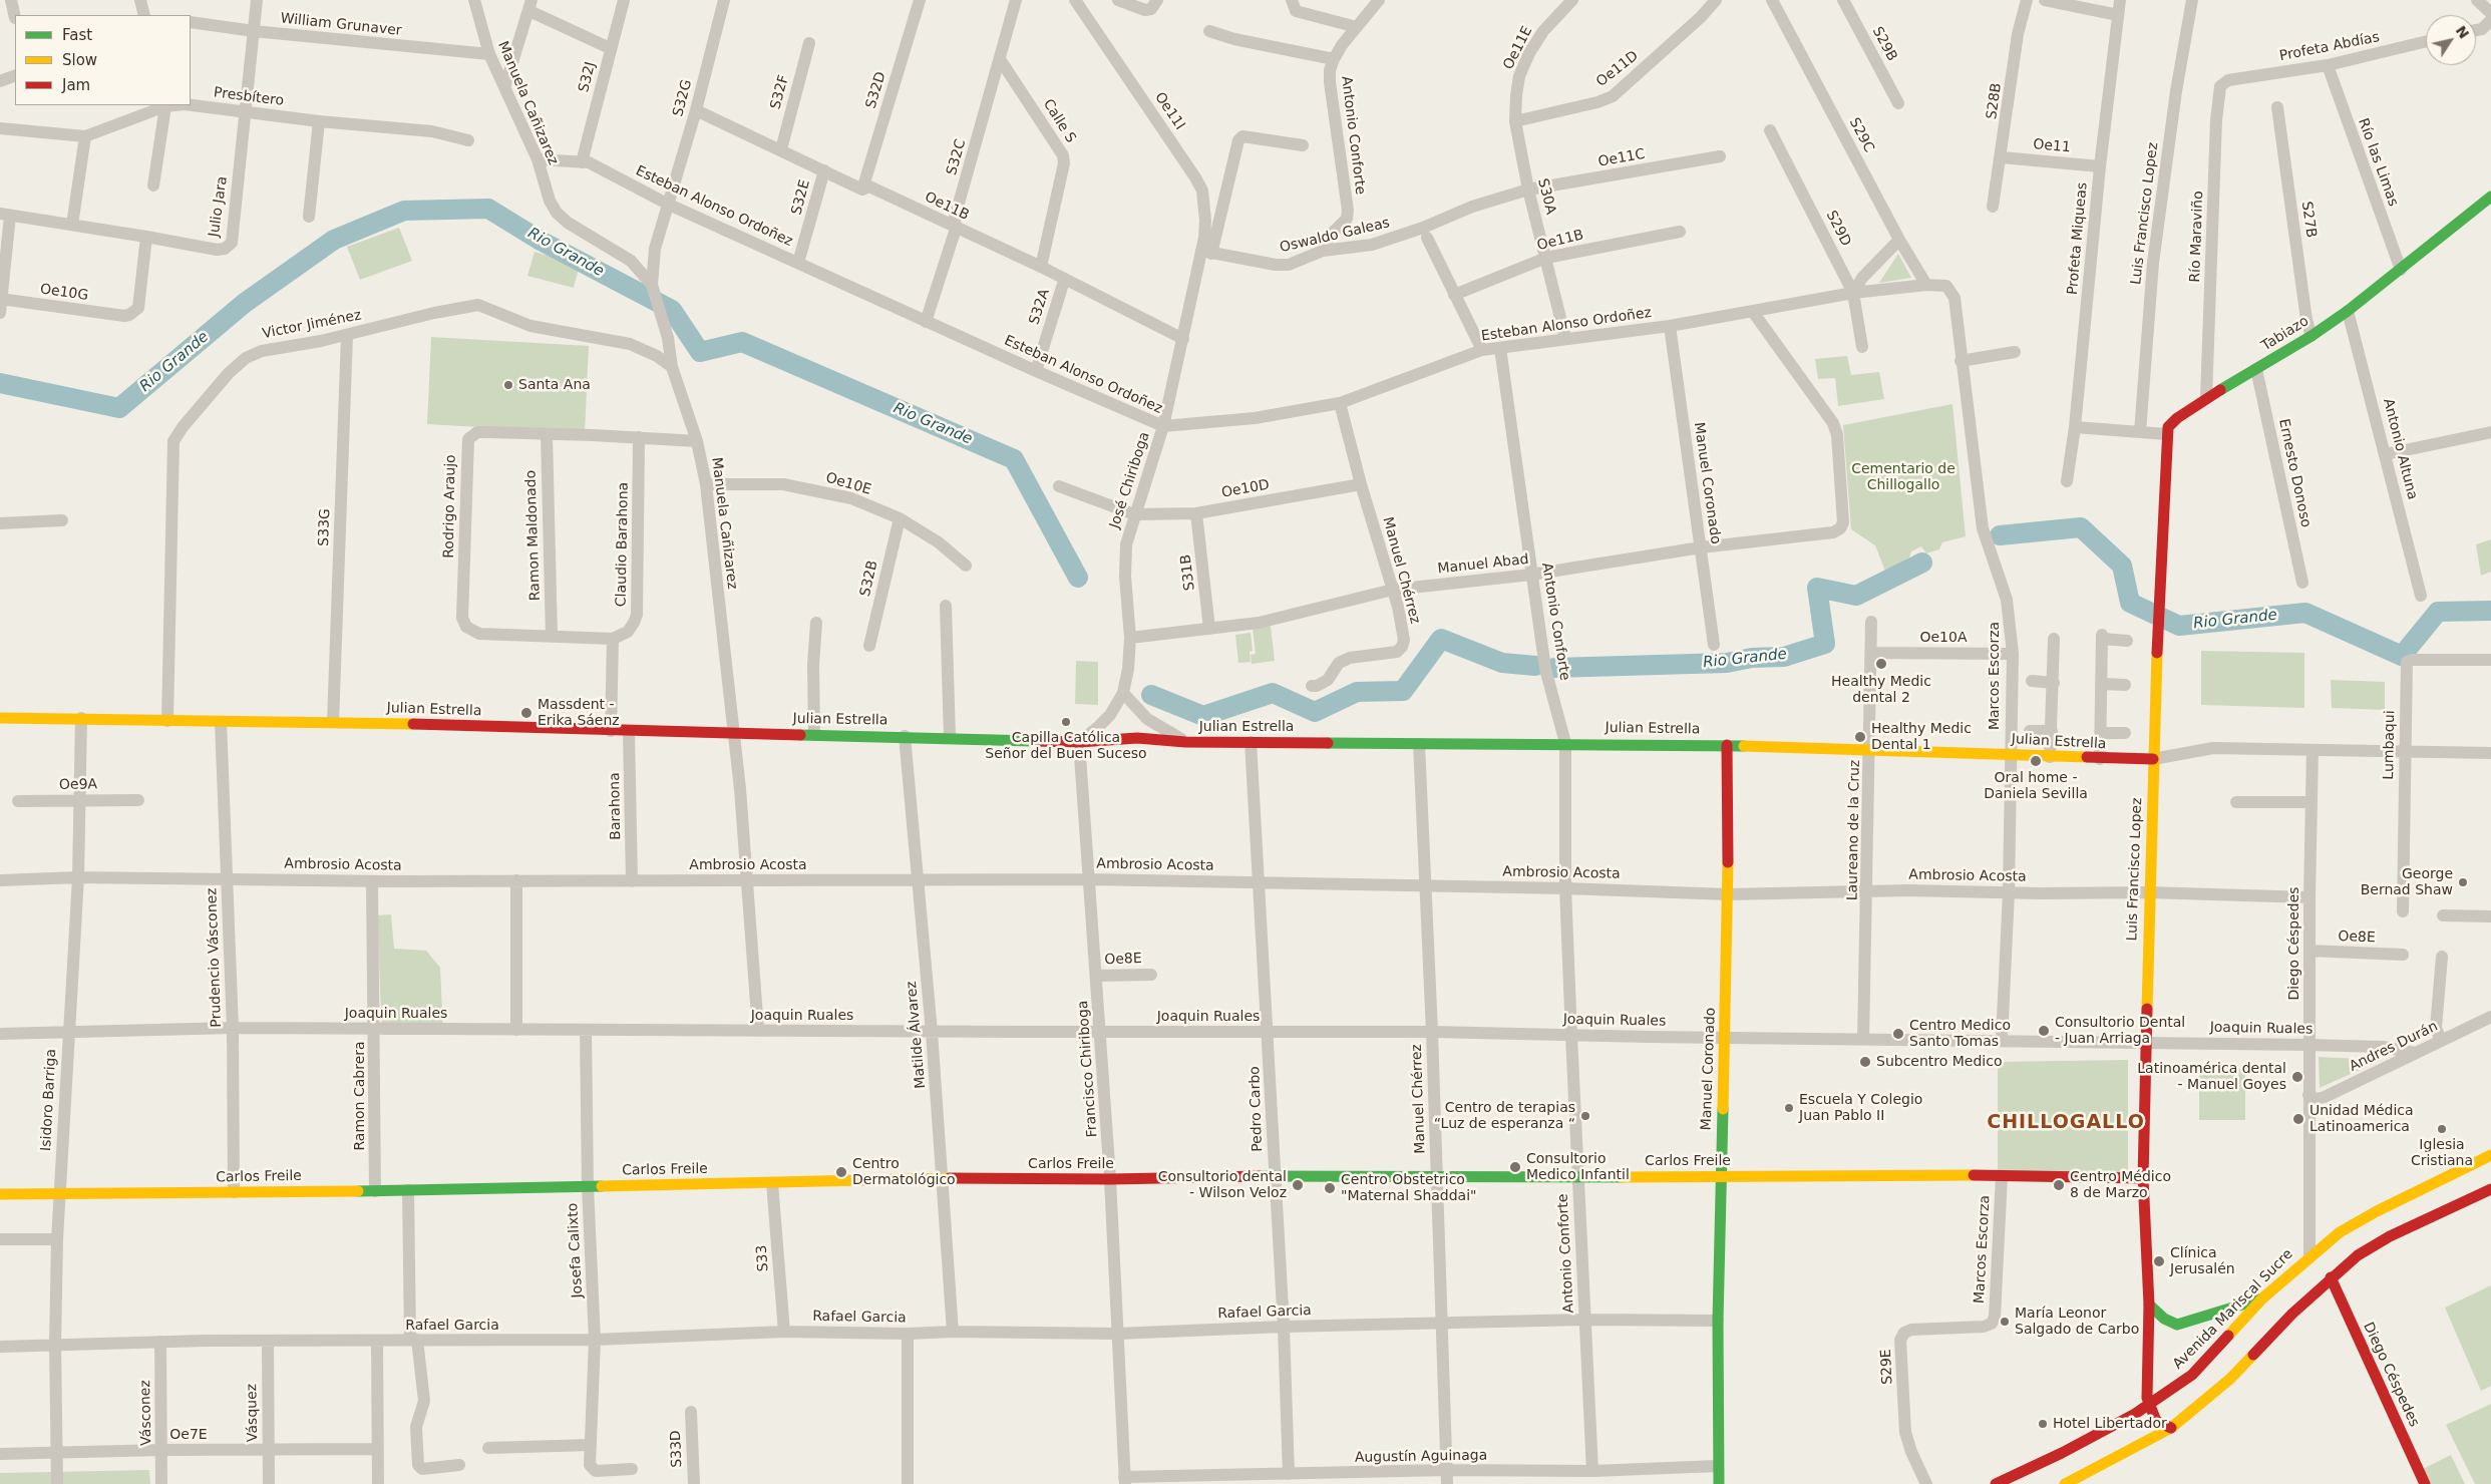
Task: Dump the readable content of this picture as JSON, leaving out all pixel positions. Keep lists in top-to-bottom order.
{
  "streets": {
    "street": [
      "William Grunaver",
      "S29B",
      "Profeta Abdías",
      "Oe11E",
      "Oe11D",
      "S32J",
      "S32D",
      "S32F",
      "Presbítero",
      "S32G",
      "S28B",
      "Manuela Cañizarez",
      "Oe11l",
      "Calle S",
      "Antonio Conforte",
      "S29C",
      "Oe11",
      "S32C",
      "Oe11C",
      "Río las Limas",
      "S30A",
      "S32E",
      "Julio Jara",
      "Esteban Alonso Ordoñez",
      "Oe11B",
      "Luis Francisco Lopez",
      "S27B",
      "S29D",
      "Oswaldo Galeas",
      "Río Maraviño",
      "Profeta Miqueas",
      "Oe10G",
      "S32A",
      "Victor Jiménez",
      "Tabiazo",
      "Antonio Altuna",
      "Ernesto Donoso",
      "José Chiriboga",
      "Manuel Coronado",
      "Oe10E",
      "Oe10D",
      "Rodrigo Araujo",
      "S33G",
      "Ramon Maldonado",
      "Claudio Barahona",
      "Manuel Abad",
      "Manuel Chérrez",
      "S31B",
      "S32B",
      "Oe10A",
      "Marcos Escorza",
      "Julian Estrella",
      "Lumbaqui",
      "Oe9A",
      "Barahona",
      "Laureano de la Cruz",
      "Ambrosio Acosta",
      "Oe8E",
      "Diego Céspedes",
      "Prudencio Vásconez",
      "Joaquin Ruales",
      "Matilde Álvarez",
      "Andres Durán",
      "Francisco Chiriboga",
      "Ramon Cabrera",
      "Isidoro Barriga",
      "Pedro Carbo",
      "Carlos Freile",
      "Josefa Calixto",
      "S33",
      "Avenida Mariscal Sucre",
      "Rafael Garcia",
      "S29E",
      "Vásconez",
      "Vásquez",
      "Oe7E",
      "S33D",
      "Augustín Aguinaga"
    ]
  },
  "crossings": [
    ["William Grunaver", "Manuela Cañizarez"],
    ["William Grunaver", "Julio Jara"],
    ["Profeta Abdías", "Río las Limas"],
    ["Profeta Abdías", "Río Maraviño"],
    ["Oe11E", "Oe11D"],
    ["Oe11E", "S30A"],
    ["Oe11D", "S30A"],
    ["S32J", "Esteban Alonso Ordoñez"],
    ["S32D", "Oe11B"],
    ["S32F", "Oe11B"],
    ["Presbítero", "Julio Jara"],
    ["S32G", "Manuela Cañizarez"],
    ["S32G", "Esteban Alonso Ordoñez"],
    ["S32G", "Oe11B"],
    ["S28B", "Oe11"],
    ["Manuela Cañizarez", "Esteban Alonso Ordoñez"],
    ["Manuela Cañizarez", "Victor Jiménez"],
    ["Manuela Cañizarez", "Oe10E"],
    ["Manuela Cañizarez", "Rodrigo Araujo"],
    ["Manuela Cañizarez", "Julian Estrella"],
    ["Manuela Cañizarez", "Ambrosio Acosta"],
    ["Manuela Cañizarez", "Joaquin Ruales"],
    ["Oe11l", "Oswaldo Galeas"],
    ["Oe11l", "José Chiriboga"],
    ["Calle S", "S32C"],
    ["Calle S", "Oe11B"],
    ["Antonio Conforte", "Esteban Alonso Ordoñez"],
    ["Antonio Conforte", "Oswaldo Galeas"],
    ["Antonio Conforte", "Manuel Abad"],
    ["Antonio Conforte", "Julian Estrella"],
    ["Antonio Conforte", "Ambrosio Acosta"],
    ["Antonio Conforte", "Joaquin Ruales"],
    ["Antonio Conforte", "Carlos Freile"],
    ["Antonio Conforte", "Rafael Garcia"],
    ["Antonio Conforte", "Augustín Aguinaga"],
    ["S29C", "Esteban Alonso Ordoñez"],
    ["Oe11", "Profeta Miqueas"],
    ["S32C", "Esteban Alonso Ordoñez"],
    ["S32C", "Oe11B"],
    ["Oe11C", "S30A"],
    ["Oe11C", "Oswaldo Galeas"],
    ["Río las Limas", "Tabiazo"],
    ["S30A", "Esteban Alonso Ordoñez"],
    ["S30A", "Oe11B"],
    ["S30A", "Oswaldo Galeas"],
    ["S32E", "Esteban Alonso Ordoñez"],
    ["S32E", "Oe11B"],
    ["Julio Jara", "Oe10G"],
    ["Esteban Alonso Ordoñez", "S29D"],
    ["Esteban Alonso Ordoñez", "S32A"],
    ["Esteban Alonso Ordoñez", "José Chiriboga"],
    ["Esteban Alonso Ordoñez", "Manuel Coronado"],
    ["Esteban Alonso Ordoñez", "Manuel Abad"],
    ["Esteban Alonso Ordoñez", "Manuel Chérrez"],
    ["Esteban Alonso Ordoñez", "Marcos Escorza"],
    ["Oe11B", "S32A"],
    ["Oe11B", "José Chiriboga"],
    ["Luis Francisco Lopez", "Tabiazo"],
    ["Luis Francisco Lopez", "Julian Estrella"],
    ["Luis Francisco Lopez", "Ambrosio Acosta"],
    ["Luis Francisco Lopez", "Joaquin Ruales"],
    ["Luis Francisco Lopez", "Carlos Freile"],
    ["Luis Francisco Lopez", "Avenida Mariscal Sucre"],
    ["S27B", "Tabiazo"],
    ["Oswaldo Galeas", "José Chiriboga"],
    ["Río Maraviño", "Tabiazo"],
    ["Victor Jiménez", "S33G"],
    ["Victor Jiménez", "Julian Estrella"],
    ["Tabiazo", "Antonio Altuna"],
    ["Tabiazo", "Ernesto Donoso"],
    ["José Chiriboga", "Oe10D"],
    ["José Chiriboga", "Manuel Abad"],
    ["José Chiriboga", "Julian Estrella"],
    ["José Chiriboga", "Francisco Chiriboga"],
    ["Manuel Coronado", "Manuel Abad"],
    ["Manuel Coronado", "Julian Estrella"],
    ["Manuel Coronado", "Ambrosio Acosta"],
    ["Manuel Coronado", "Joaquin Ruales"],
    ["Manuel Coronado", "Carlos Freile"],
    ["Manuel Coronado", "Rafael Garcia"],
    ["Manuel Coronado", "Augustín Aguinaga"],
    ["Oe10E", "S32B"],
    ["Oe10D", "Manuel Chérrez"],
    ["Oe10D", "S31B"],
    ["Rodrigo Araujo", "Ramon Maldonado"],
    ["Rodrigo Araujo", "Claudio Barahona"],
    ["S33G", "Julian Estrella"],
    ["Manuel Abad", "Manuel Chérrez"],
    ["Manuel Abad", "S31B"],
    ["Manuel Chérrez", "Julian Estrella"],
    ["Manuel Chérrez", "Ambrosio Acosta"],
    ["Manuel Chérrez", "Joaquin Ruales"],
    ["Manuel Chérrez", "Carlos Freile"],
    ["Manuel Chérrez", "Rafael Garcia"],
    ["Manuel Chérrez", "Augustín Aguinaga"],
    ["Oe10A", "Marcos Escorza"],
    ["Oe10A", "Laureano de la Cruz"],
    ["Marcos Escorza", "Julian Estrella"],
    ["Marcos Escorza", "Ambrosio Acosta"],
    ["Marcos Escorza", "Joaquin Ruales"],
    ["Marcos Escorza", "Carlos Freile"],
    ["Marcos Escorza", "S29E"],
    ["Julian Estrella", "Lumbaqui"],
    ["Julian Estrella", "Barahona"],
    ["Julian Estrella", "Laureano de la Cruz"],
    ["Julian Estrella", "Diego Céspedes"],
    ["Julian Estrella", "Prudencio Vásconez"],
    ["Julian Estrella", "Matilde Álvarez"],
    ["Julian Estrella", "Francisco Chiriboga"],
    ["Julian Estrella", "Isidoro Barriga"],
    ["Julian Estrella", "Pedro Carbo"],
    ["Oe9A", "Isidoro Barriga"],
    ["Barahona", "Ambrosio Acosta"],
    ["Laureano de la Cruz", "Ambrosio Acosta"],
    ["Laureano de la Cruz", "Joaquin Ruales"],
    ["Ambrosio Acosta", "Diego Céspedes"],
    ["Ambrosio Acosta", "Prudencio Vásconez"],
    ["Ambrosio Acosta", "Matilde Álvarez"],
    ["Ambrosio Acosta", "Francisco Chiriboga"],
    ["Ambrosio Acosta", "Ramon Cabrera"],
    ["Ambrosio Acosta", "Isidoro Barriga"],
    ["Ambrosio Acosta", "Pedro Carbo"],
    ["Oe8E", "Diego Céspedes"],
    ["Oe8E", "Francisco Chiriboga"],
    ["Diego Céspedes", "Joaquin Ruales"],
    ["Diego Céspedes", "Andres Durán"],
    ["Diego Céspedes", "Avenida Mariscal Sucre"],
    ["Prudencio Vásconez", "Joaquin Ruales"],
    ["Prudencio Vásconez", "Carlos Freile"],
    ["Joaquin Ruales", "Matilde Álvarez"],
    ["Joaquin Ruales", "Andres Durán"],
    ["Joaquin Ruales", "Francisco Chiriboga"],
    ["Joaquin Ruales", "Ramon Cabrera"],
    ["Joaquin Ruales", "Isidoro Barriga"],
    ["Joaquin Ruales", "Pedro Carbo"],
    ["Joaquin Ruales", "Josefa Calixto"],
    ["Matilde Álvarez", "Carlos Freile"],
    ["Matilde Álvarez", "Rafael Garcia"],
    ["Francisco Chiriboga", "Carlos Freile"],
    ["Francisco Chiriboga", "Rafael Garcia"],
    ["Francisco Chiriboga", "Augustín Aguinaga"],
    ["Ramon Cabrera", "Carlos Freile"],
    ["Isidoro Barriga", "Carlos Freile"],
    ["Isidoro Barriga", "Rafael Garcia"],
    ["Isidoro Barriga", "Oe7E"],
    ["Pedro Carbo", "Carlos Freile"],
    ["Pedro Carbo", "Rafael Garcia"],
    ["Pedro Carbo", "Augustín Aguinaga"],
    ["Carlos Freile", "Josefa Calixto"],
    ["Carlos Freile", "S33"],
    ["Josefa Calixto", "Rafael Garcia"],
    ["S33", "Rafael Garcia"],
    ["Rafael Garcia", "Vásconez"],
    ["Rafael Garcia", "Vásquez"],
    ["Vásconez", "Oe7E"],
    ["Vásquez", "Oe7E"]
  ],
  "districts": ["CHILLOGALLO"],
  "water": ["Rio Grande"],
  "parks": ["Cementario de Chillogallo"],
  "places": [
    "Santa Ana",
    "Healthy Medic dental 2",
    "Massdent - Erika Sáenz",
    "Capilla Católica Señor del Buen Suceso",
    "Healthy Medic Dental 1",
    "Oral home - Daniela Sevilla",
    "George Bernad Shaw",
    "Consultorio Dental - Juan Arriaga",
    "Centro Medico Santo Tomas",
    "Subcentro Medico",
    "Latinoamérica dental - Manuel Goyes",
    "Escuela Y Colegio Juan Pablo II",
    "Centro de terapias “Luz de esperanza “",
    "Unidad Médica Latinoamerica",
    "Iglesia Cristiana",
    "Consultorio Medico Infantil",
    "Centro Dermatológico",
    "Consultorio dental - Wilson Veloz",
    "Centro Médico 8 de Marzo",
    "Centro Obstetrico \"Maternal Shaddai\"",
    "Clínica Jerusalén",
    "María Leonor Salgado de Carbo",
    "Hotel Libertador"
  ],
  "legend": ["Fast", "Slow", "Jam"],
  "north": "top right"
}
